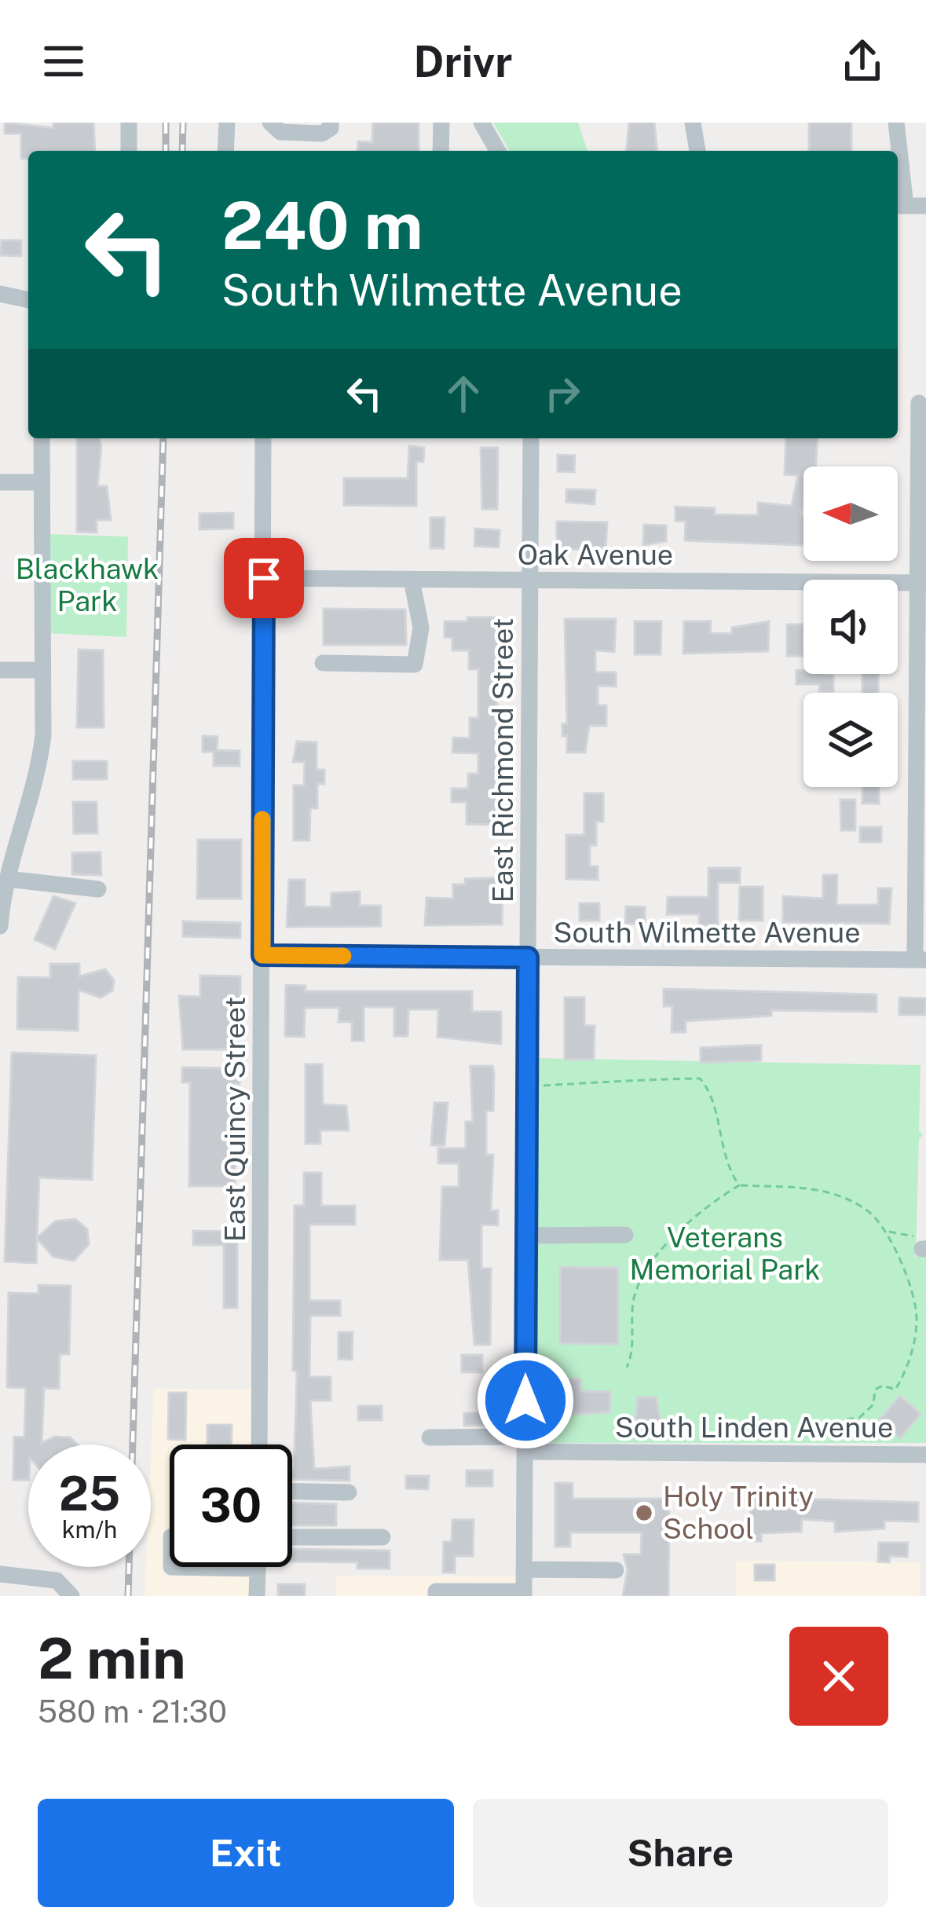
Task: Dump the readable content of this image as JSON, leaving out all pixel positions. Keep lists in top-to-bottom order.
{
  "streets": {
    "street": [
      "Oak Avenue",
      "East Richmond Street",
      "South Wilmette Avenue",
      "East Quincy Street",
      "South Linden Avenue"
    ]
  },
  "crossings": [
    ["Oak Avenue", "East Richmond Street"],
    ["Oak Avenue", "East Quincy Street"],
    ["East Richmond Street", "South Wilmette Avenue"],
    ["East Richmond Street", "South Linden Avenue"],
    ["South Wilmette Avenue", "East Quincy Street"]
  ],
  "parks": ["Blackhawk Park", "Veterans Memorial Park"],
  "places": ["Holy Trinity School"],
  "north": "left",
  "page": {
    "header": "Drivr",
    "turn": ["240 m", "South Wilmette Avenue"],
    "speed": "25 km/h",
    "limit": "30",
    "heading": ["2 min", "580 m · 21:30"],
    "buttons": ["Exit", "Share"]
  }
}
